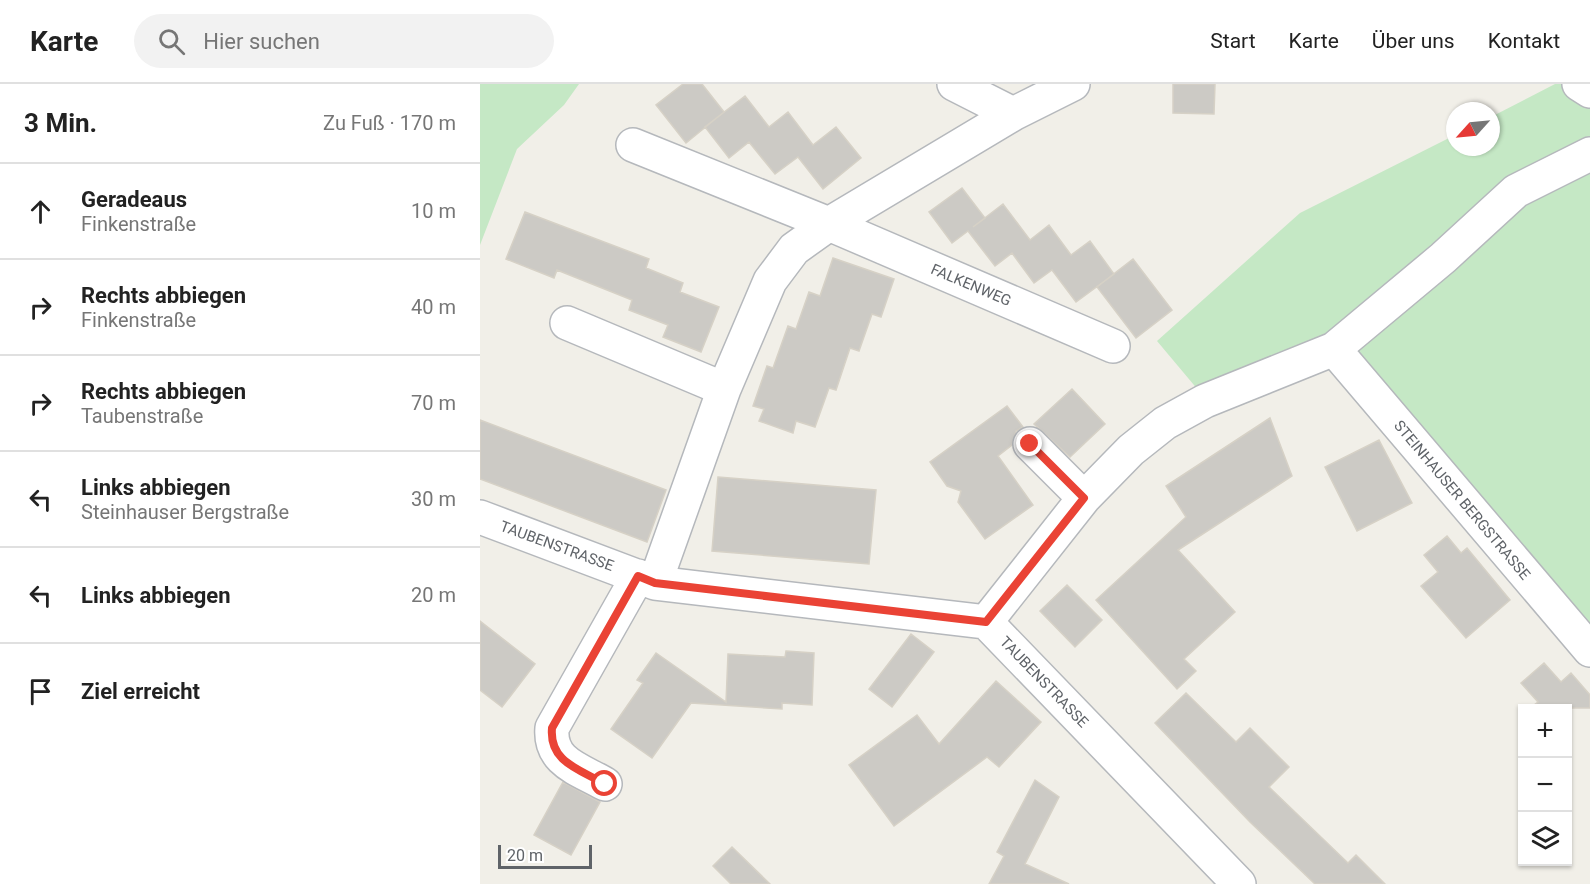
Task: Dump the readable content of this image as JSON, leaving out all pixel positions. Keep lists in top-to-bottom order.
{
  "streets": {
    "street": ["FALKENWEG", "STEINHAUSER BERGSTRASSE", "TAUBENSTRASSE"]
  },
  "scale_bar": "20 m",
  "north": "bottom left",
  "page": {
    "header": "Karte",
    "search": "Hier suchen",
    "nav": [
      "Start",
      "Karte",
      "Über uns",
      "Kontakt"
    ],
    "heading": ["3 Min.", "Zu Fuß · 170 m"],
    "list": [
      ["Geradeaus", "Finkenstraße", "10 m"],
      ["Rechts abbiegen", "Finkenstraße", "40 m"],
      ["Rechts abbiegen", "Taubenstraße", "70 m"],
      ["Links abbiegen", "Steinhauser Bergstraße", "30 m"],
      ["Links abbiegen", "20 m"],
      "Ziel erreicht"
    ],
    "map_buttons": ["+", "−"],
    "scale": "20 m"
  }
}
